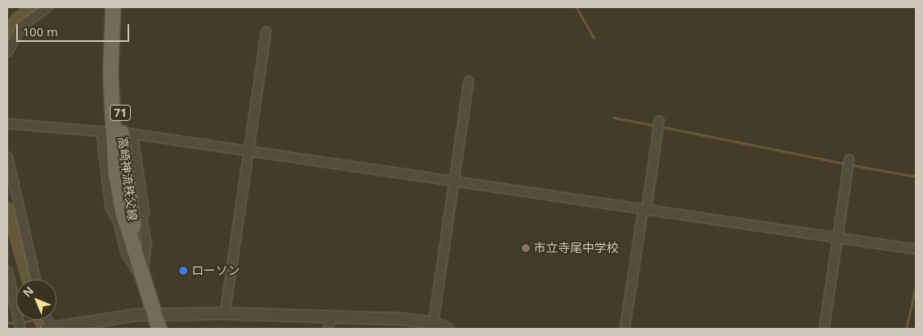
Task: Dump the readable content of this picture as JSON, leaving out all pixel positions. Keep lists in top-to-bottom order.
{
  "streets": {
    "main road": ["71", "高崎神流秩父線"]
  },
  "places": ["市立寺尾中学校", "ローソン"],
  "scale_bar": "100 m",
  "north": "top left"
}
